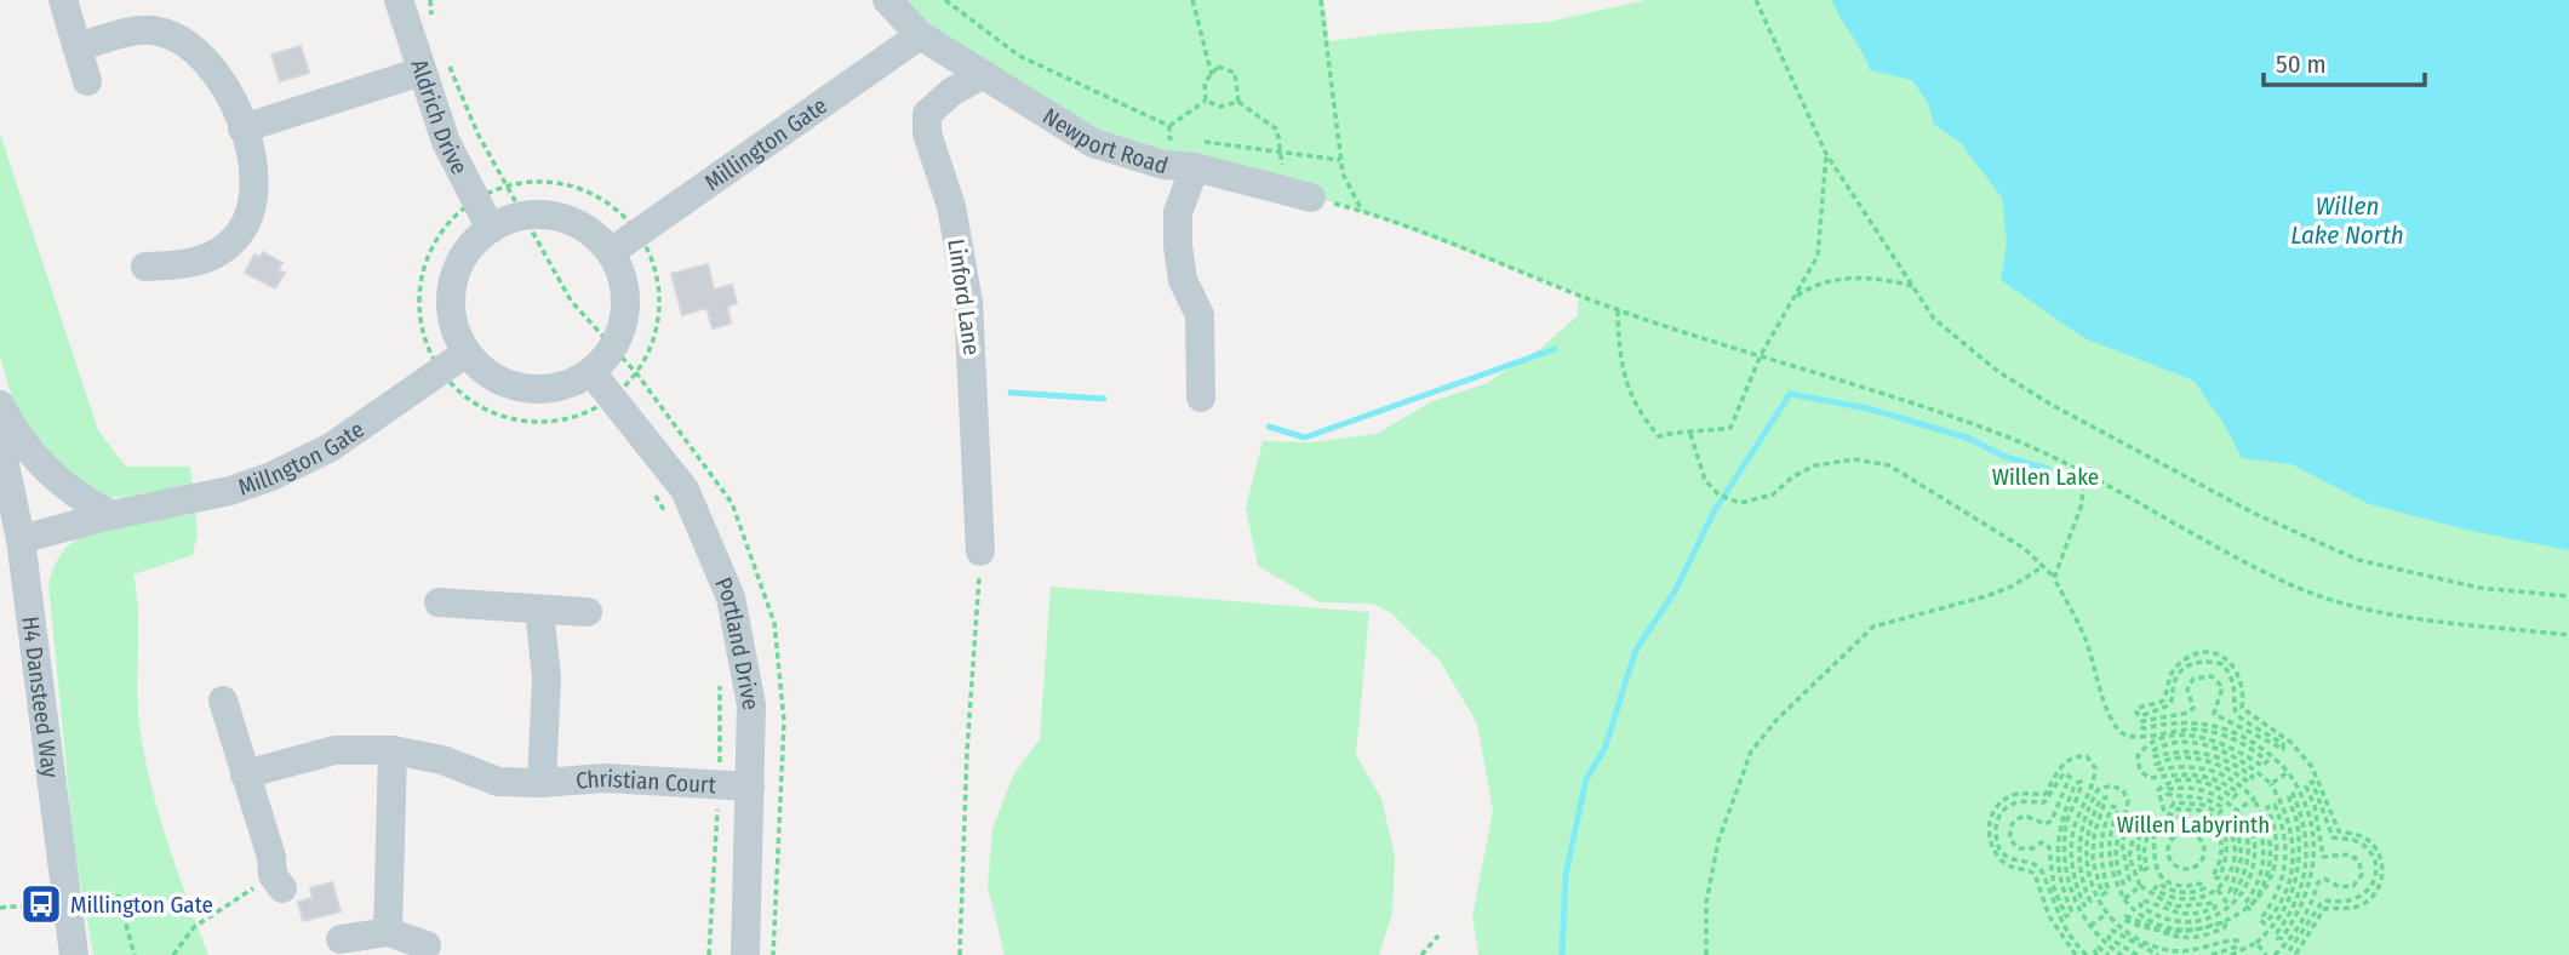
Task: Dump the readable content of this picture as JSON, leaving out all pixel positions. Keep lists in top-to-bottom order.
{
  "streets": {
    "street": [
      "Aldrich Drive",
      "Newport Road",
      "Millington Gate",
      "Linford Lane",
      "Millngton Gate",
      "Portland Drive",
      "H4 Dansteed Way",
      "Christian Court"
    ]
  },
  "crossings": [
    ["Aldrich Drive", "Millington Gate"],
    ["Aldrich Drive", "Millngton Gate"],
    ["Aldrich Drive", "Portland Drive"],
    ["Newport Road", "Millington Gate"],
    ["Newport Road", "Linford Lane"],
    ["Millington Gate", "Millngton Gate"],
    ["Millington Gate", "Portland Drive"],
    ["Millngton Gate", "Portland Drive"],
    ["Millngton Gate", "H4 Dansteed Way"],
    ["Portland Drive", "Christian Court"]
  ],
  "water": ["Willen Lake North"],
  "parks": ["Willen Lake", "Willen Labyrinth"],
  "places": {
    "bus stop": ["Millington Gate"]
  },
  "scale_bar": "50 m"
}
